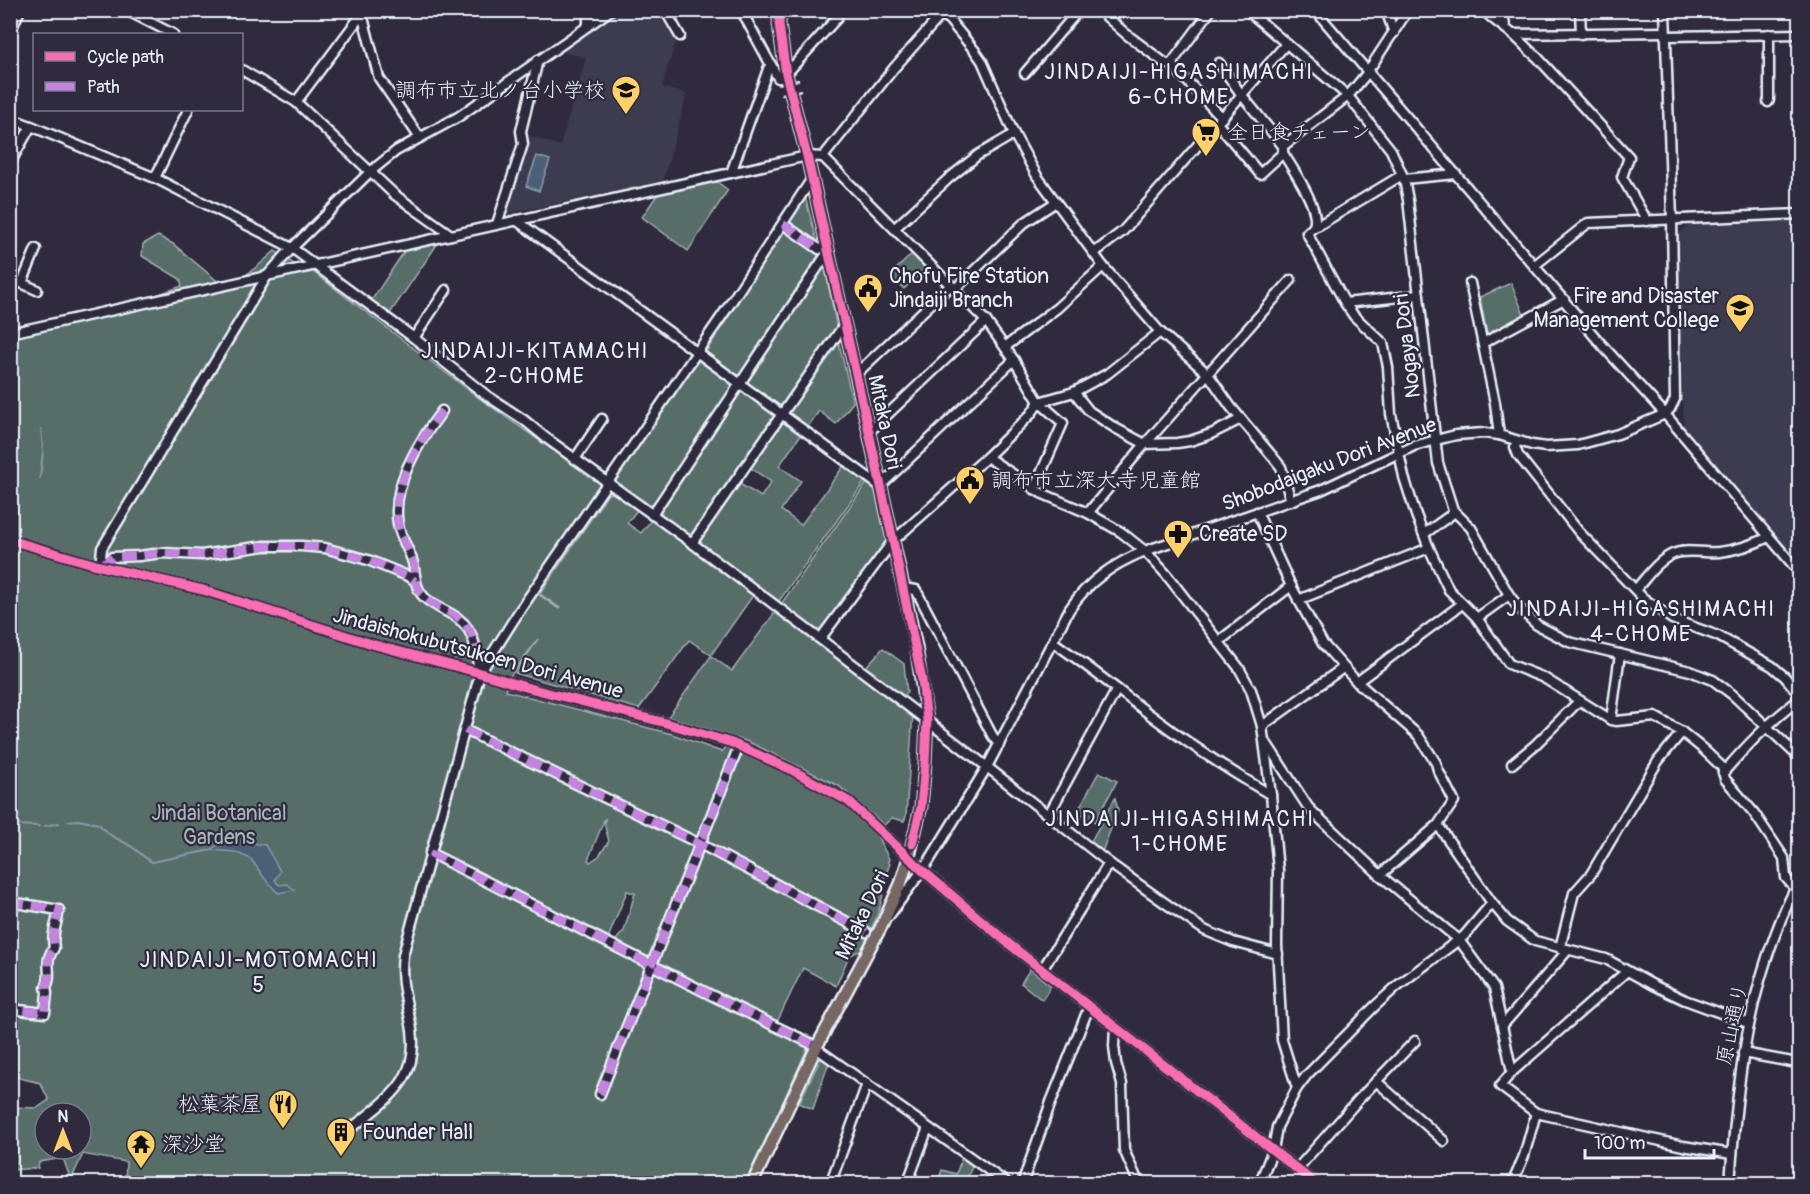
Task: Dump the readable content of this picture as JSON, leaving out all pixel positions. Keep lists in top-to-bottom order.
{
  "streets": {
    "main road": ["Mitaka Dori"],
    "street": [
      "Nogaya Dori",
      "Shobodaigaku Dori Avenue",
      "Jindaishokubutsukoen Dori Avenue",
      "原山通り"
    ]
  },
  "crossings": [
    ["Nogaya Dori", "Shobodaigaku Dori Avenue"],
    ["Mitaka Dori", "Shobodaigaku Dori Avenue"],
    ["Mitaka Dori", "Jindaishokubutsukoen Dori Avenue"],
    ["Shobodaigaku Dori Avenue", "Jindaishokubutsukoen Dori Avenue"]
  ],
  "districts": [
    "JINDAIJI-HIGASHIMACHI 6-CHOME",
    "JINDAIJI-KITAMACHI 2-CHOME",
    "JINDAIJI-HIGASHIMACHI 4-CHOME",
    "JINDAIJI-HIGASHIMACHI 1-CHOME",
    "JINDAIJI-MOTOMACHI 5"
  ],
  "parks": ["Jindai Botanical Gardens"],
  "places": {
    "school or university": ["調布市立北ノ台小学校", "Fire and Disaster Management College"],
    "supermarket": ["全日食チェーン"],
    "public building": ["Chofu Fire Station Jindaiji Branch", "調布市立深大寺児童館"],
    "pharmacy": ["Create SD"],
    "restaurant": ["松葉茶屋"],
    "building": ["Founder Hall"],
    "temple": ["深沙堂"]
  },
  "legend": ["Cycle path", "Path"],
  "scale_bar": "100 m",
  "north": "top"
}
